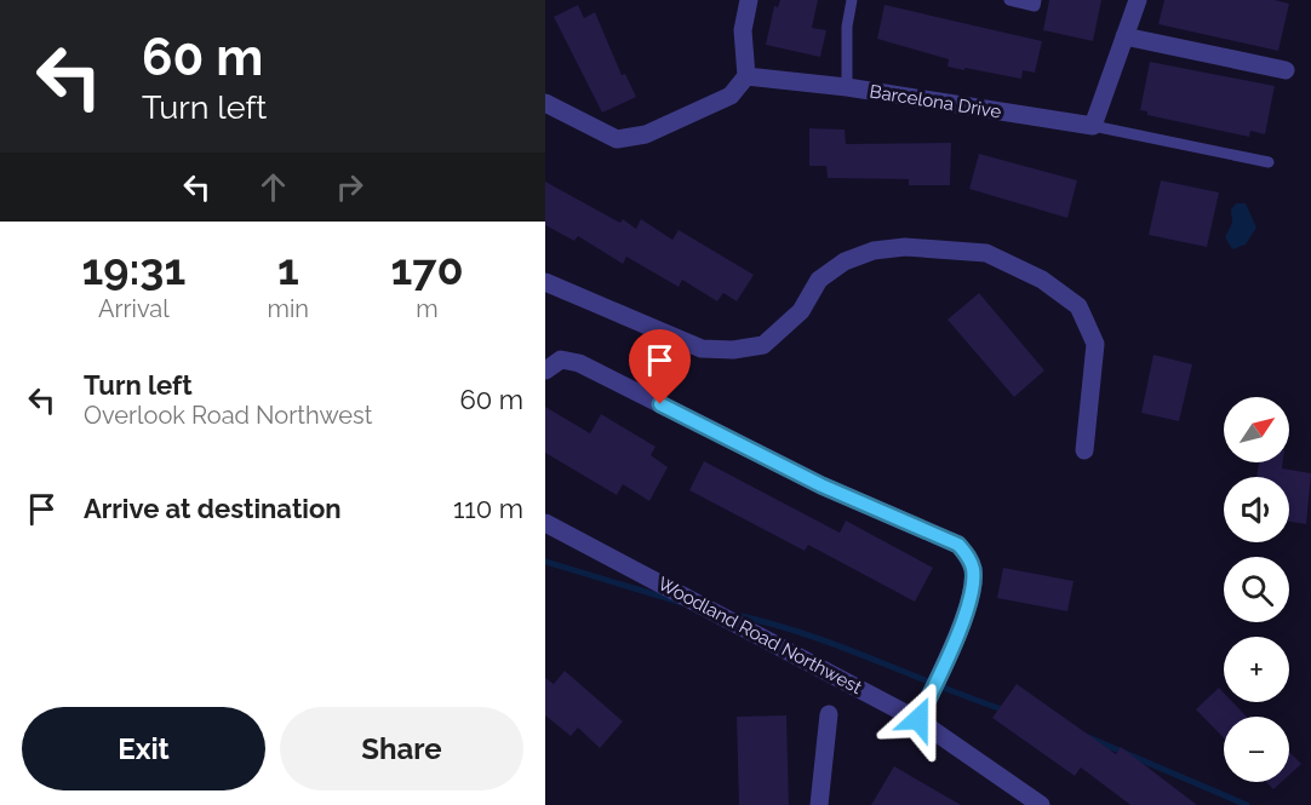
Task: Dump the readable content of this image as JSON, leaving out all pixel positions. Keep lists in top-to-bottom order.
{
  "streets": {
    "street": ["Barcelona Drive", "Woodland Road Northwest"]
  },
  "north": "top right",
  "page": {
    "turn": ["60 m", "Turn left"],
    "eta": [
      "19:31",
      "Arrival",
      "1",
      "min",
      "170",
      "m"
    ],
    "list": [
      {
        "name": "Turn left",
        "note": "Overlook Road Northwest",
        "value": "60 m"
      },
      {
        "name": "Arrive at destination",
        "value": "110 m"
      }
    ],
    "map_buttons": ["+", "−"],
    "buttons": ["Exit", "Share"]
  }
}
